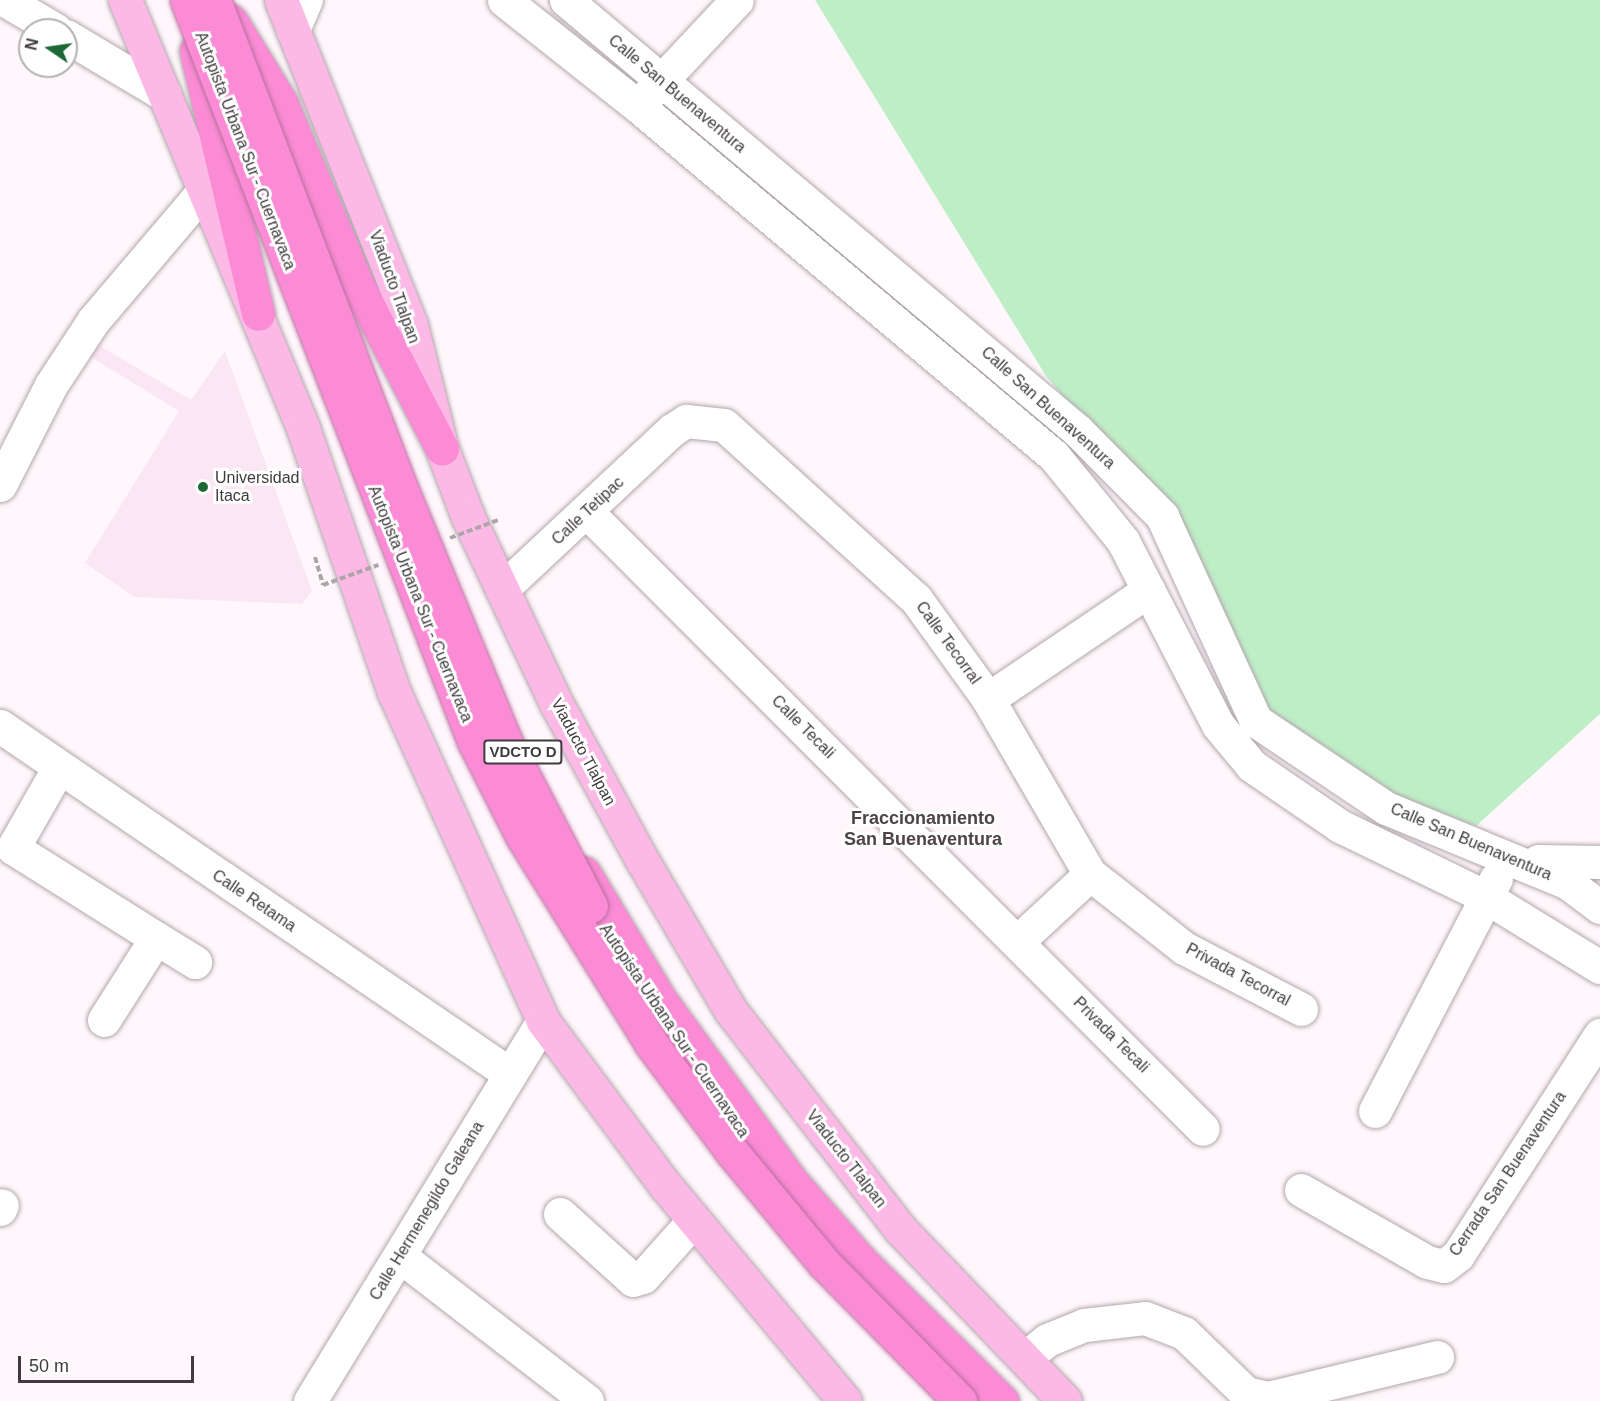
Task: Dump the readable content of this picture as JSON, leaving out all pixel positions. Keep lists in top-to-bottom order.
{
  "streets": {
    "highway": ["Autopista Urbana Sur - Cuernavaca", "VDCTO D"],
    "main road": ["Viaducto Tlalpan"],
    "street": [
      "Calle San Buenaventura",
      "Calle Tetipac",
      "Calle Tecorral",
      "Calle Tecali",
      "Calle Retama",
      "Privada Tecorral",
      "Privada Tecali",
      "Cerrada San Buenaventura",
      "Calle Hermenegildo Galeana"
    ]
  },
  "crossings": [
    ["Autopista Urbana Sur - Cuernavaca", "VDCTO D"],
    ["Viaducto Tlalpan", "Calle Tetipac"],
    ["Calle Tetipac", "Calle Tecorral"],
    ["Calle Tetipac", "Calle Tecali"],
    ["Calle Tecorral", "Privada Tecorral"],
    ["Calle Tecali", "Privada Tecali"],
    ["Calle Retama", "Calle Hermenegildo Galeana"]
  ],
  "districts": ["Fraccionamiento San Buenaventura"],
  "places": ["Universidad Itaca"],
  "scale_bar": "50 m",
  "north": "left"
}
